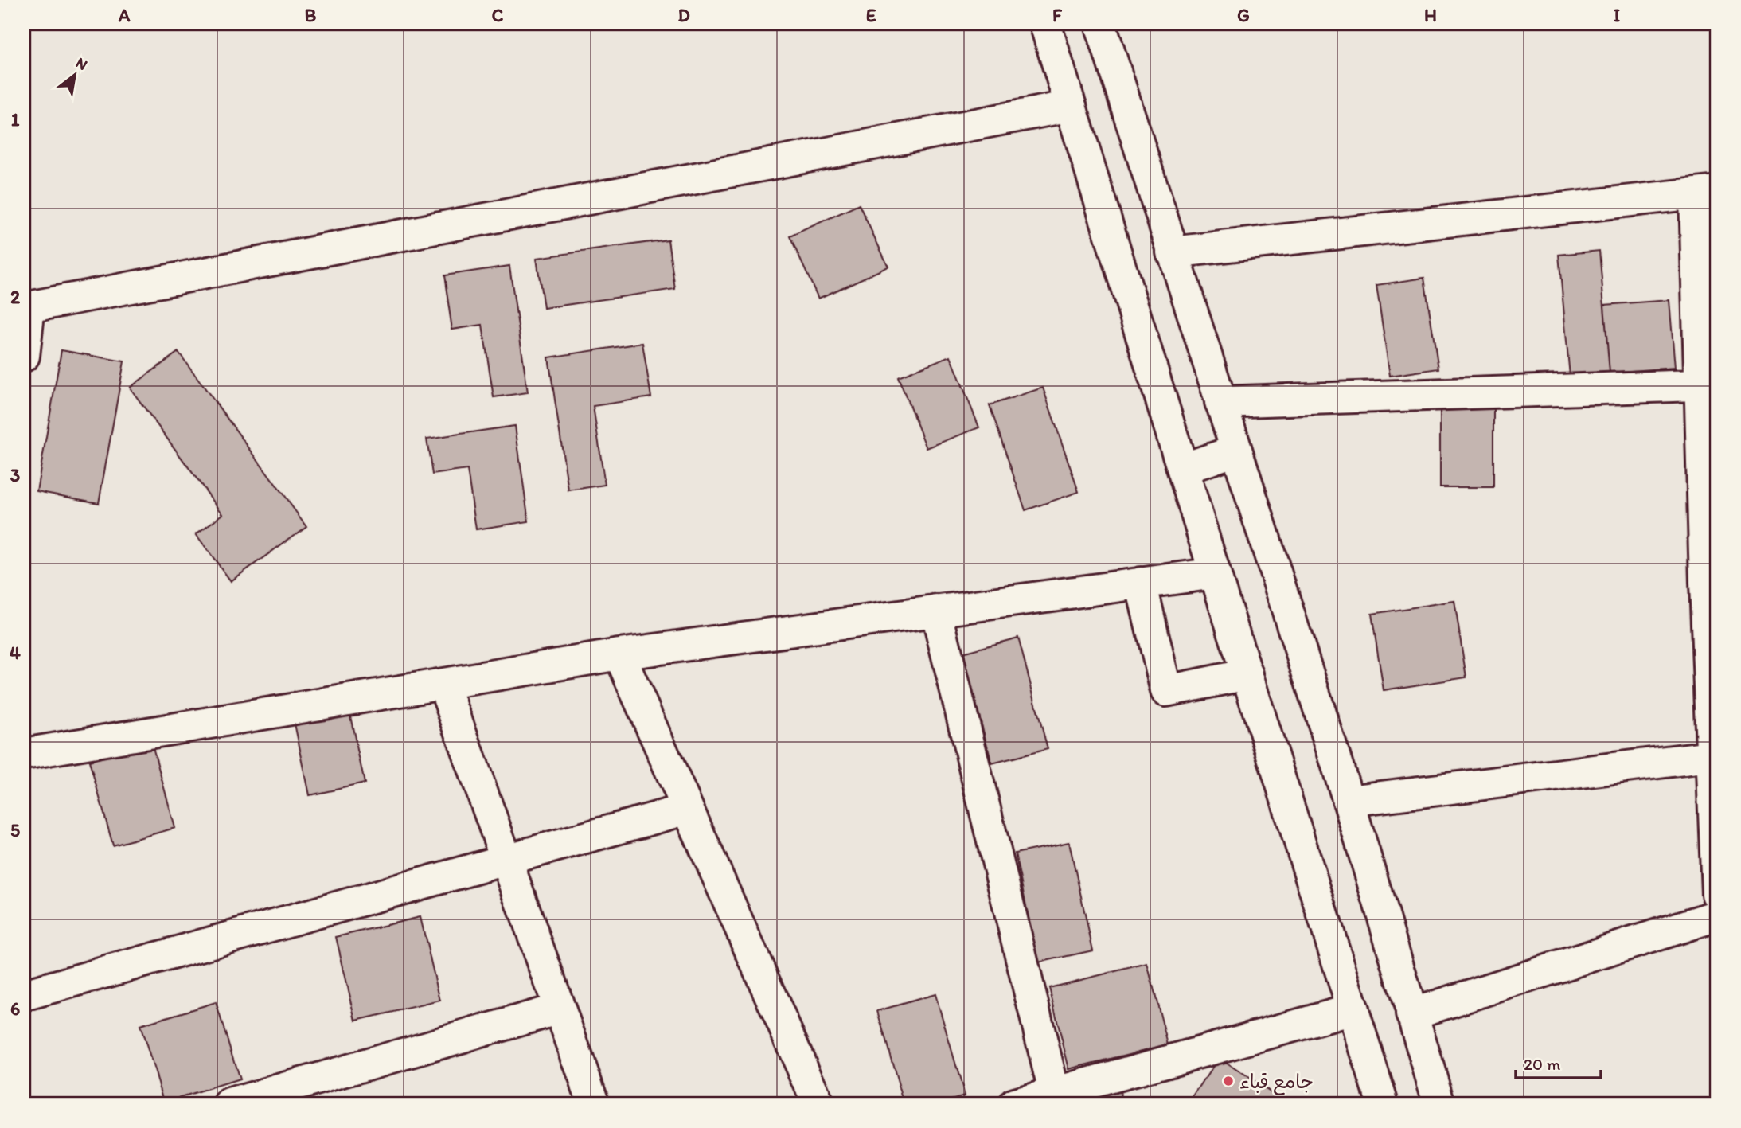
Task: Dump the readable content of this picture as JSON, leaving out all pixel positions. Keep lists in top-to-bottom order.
{
  "places": ["جامع قباء"],
  "scale_bar": "20 m",
  "north": "top right",
  "grid": {
    "columns": [
      "A",
      "B",
      "C",
      "D",
      "E",
      "F",
      "G",
      "H",
      "I"
    ],
    "rows": [
      "1",
      "2",
      "3",
      "4",
      "5",
      "6"
    ]
  }
}
